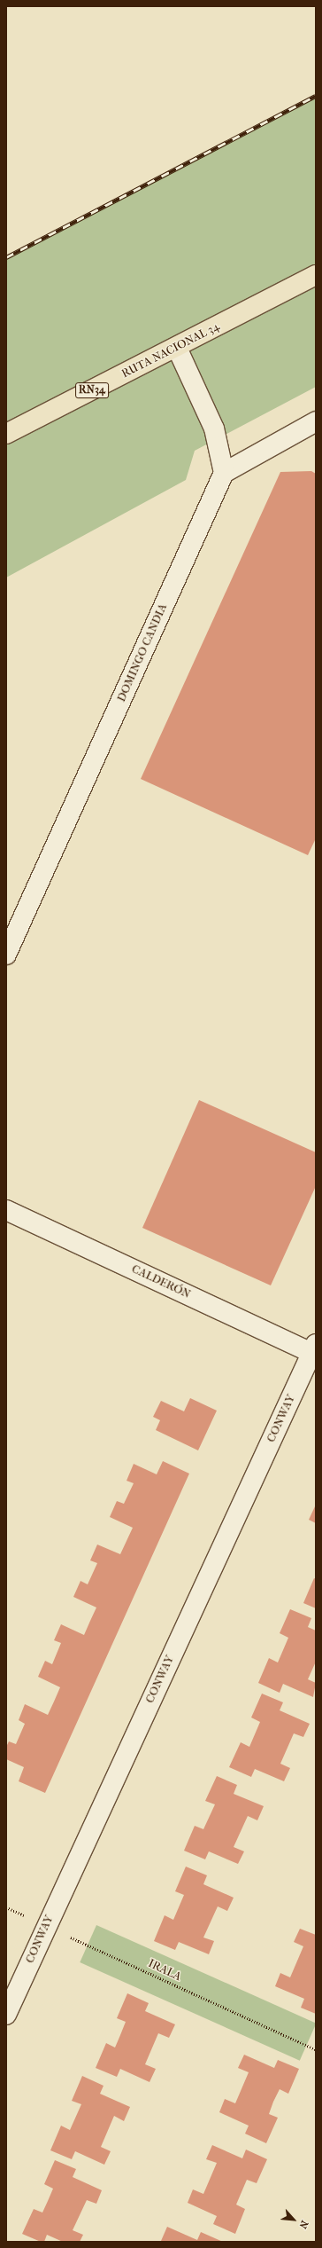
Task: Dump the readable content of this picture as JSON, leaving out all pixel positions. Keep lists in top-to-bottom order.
{
  "streets": {
    "highway": ["RUTA NACIONAL 34", "RN34"],
    "street": ["DOMINGO CANDIA", "CALDERÓN", "CONWAY"],
    "path": ["IRALA"]
  },
  "crossings": [
    ["CALDERÓN", "CONWAY"],
    ["CONWAY", "IRALA"]
  ],
  "north": "bottom right"
}
